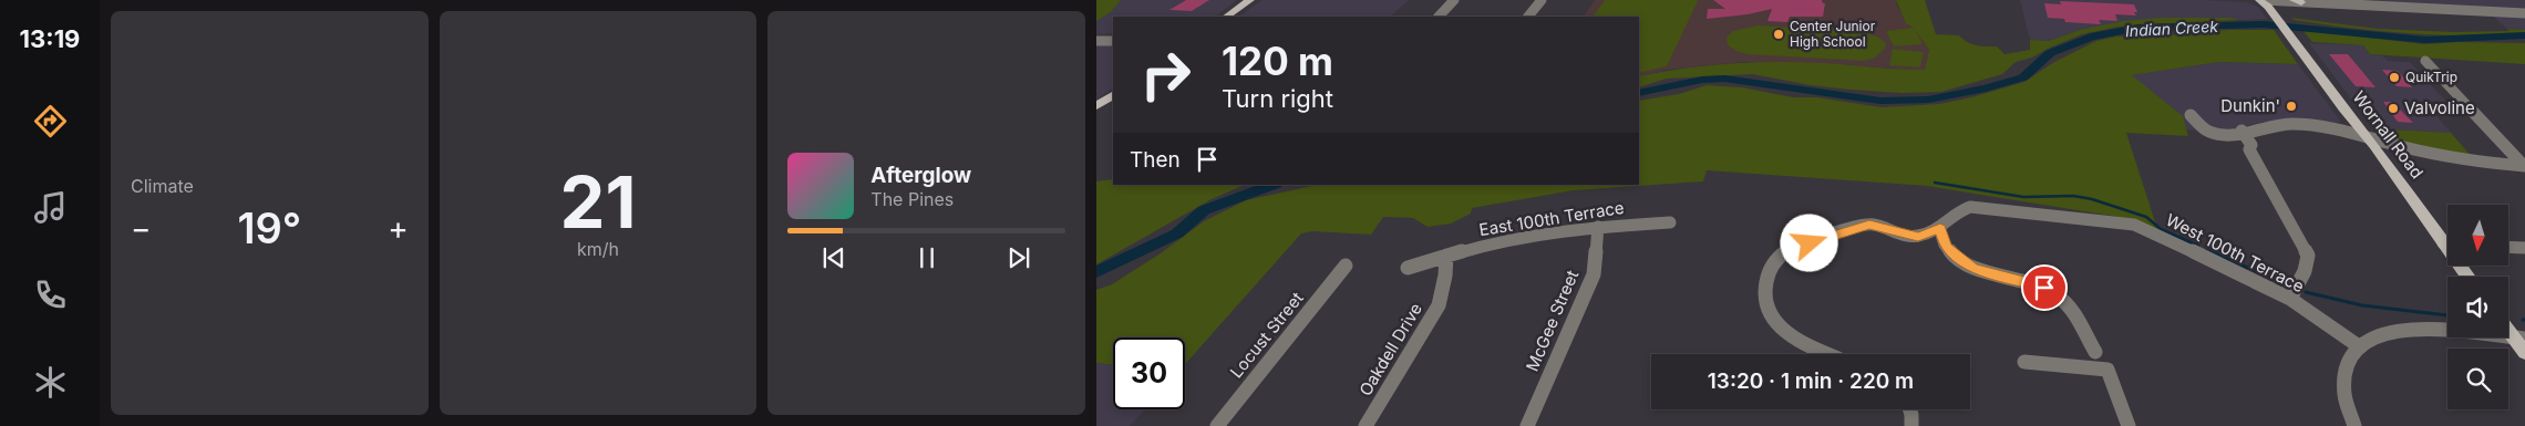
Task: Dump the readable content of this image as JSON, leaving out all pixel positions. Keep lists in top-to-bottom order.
{
  "streets": {
    "main road": ["Wornall Road"],
    "street": [
      "East 100th Terrace",
      "West 100th Terrace",
      "McGee Street",
      "Locust Street",
      "Oakdell Drive"
    ]
  },
  "crossings": [
    ["East 100th Terrace", "McGee Street"],
    ["East 100th Terrace", "Oakdell Drive"]
  ],
  "water": ["Indian Creek"],
  "places": [
    "Center Junior High School",
    "QuikTrip",
    "Dunkin'",
    "Valvoline"
  ],
  "north": "bottom",
  "page": {
    "tabs": "13:19",
    "tile": [
      "Climate",
      ["21", "km/h"]
    ],
    "turn": ["120 m", "Turn right"],
    "then": "Then",
    "song": ["Afterglow", "The Pines"],
    "heat": ["−", "19°", "+"],
    "limit": "30",
    "trip": "13:20 · 1 min · 220 m"
  }
}
